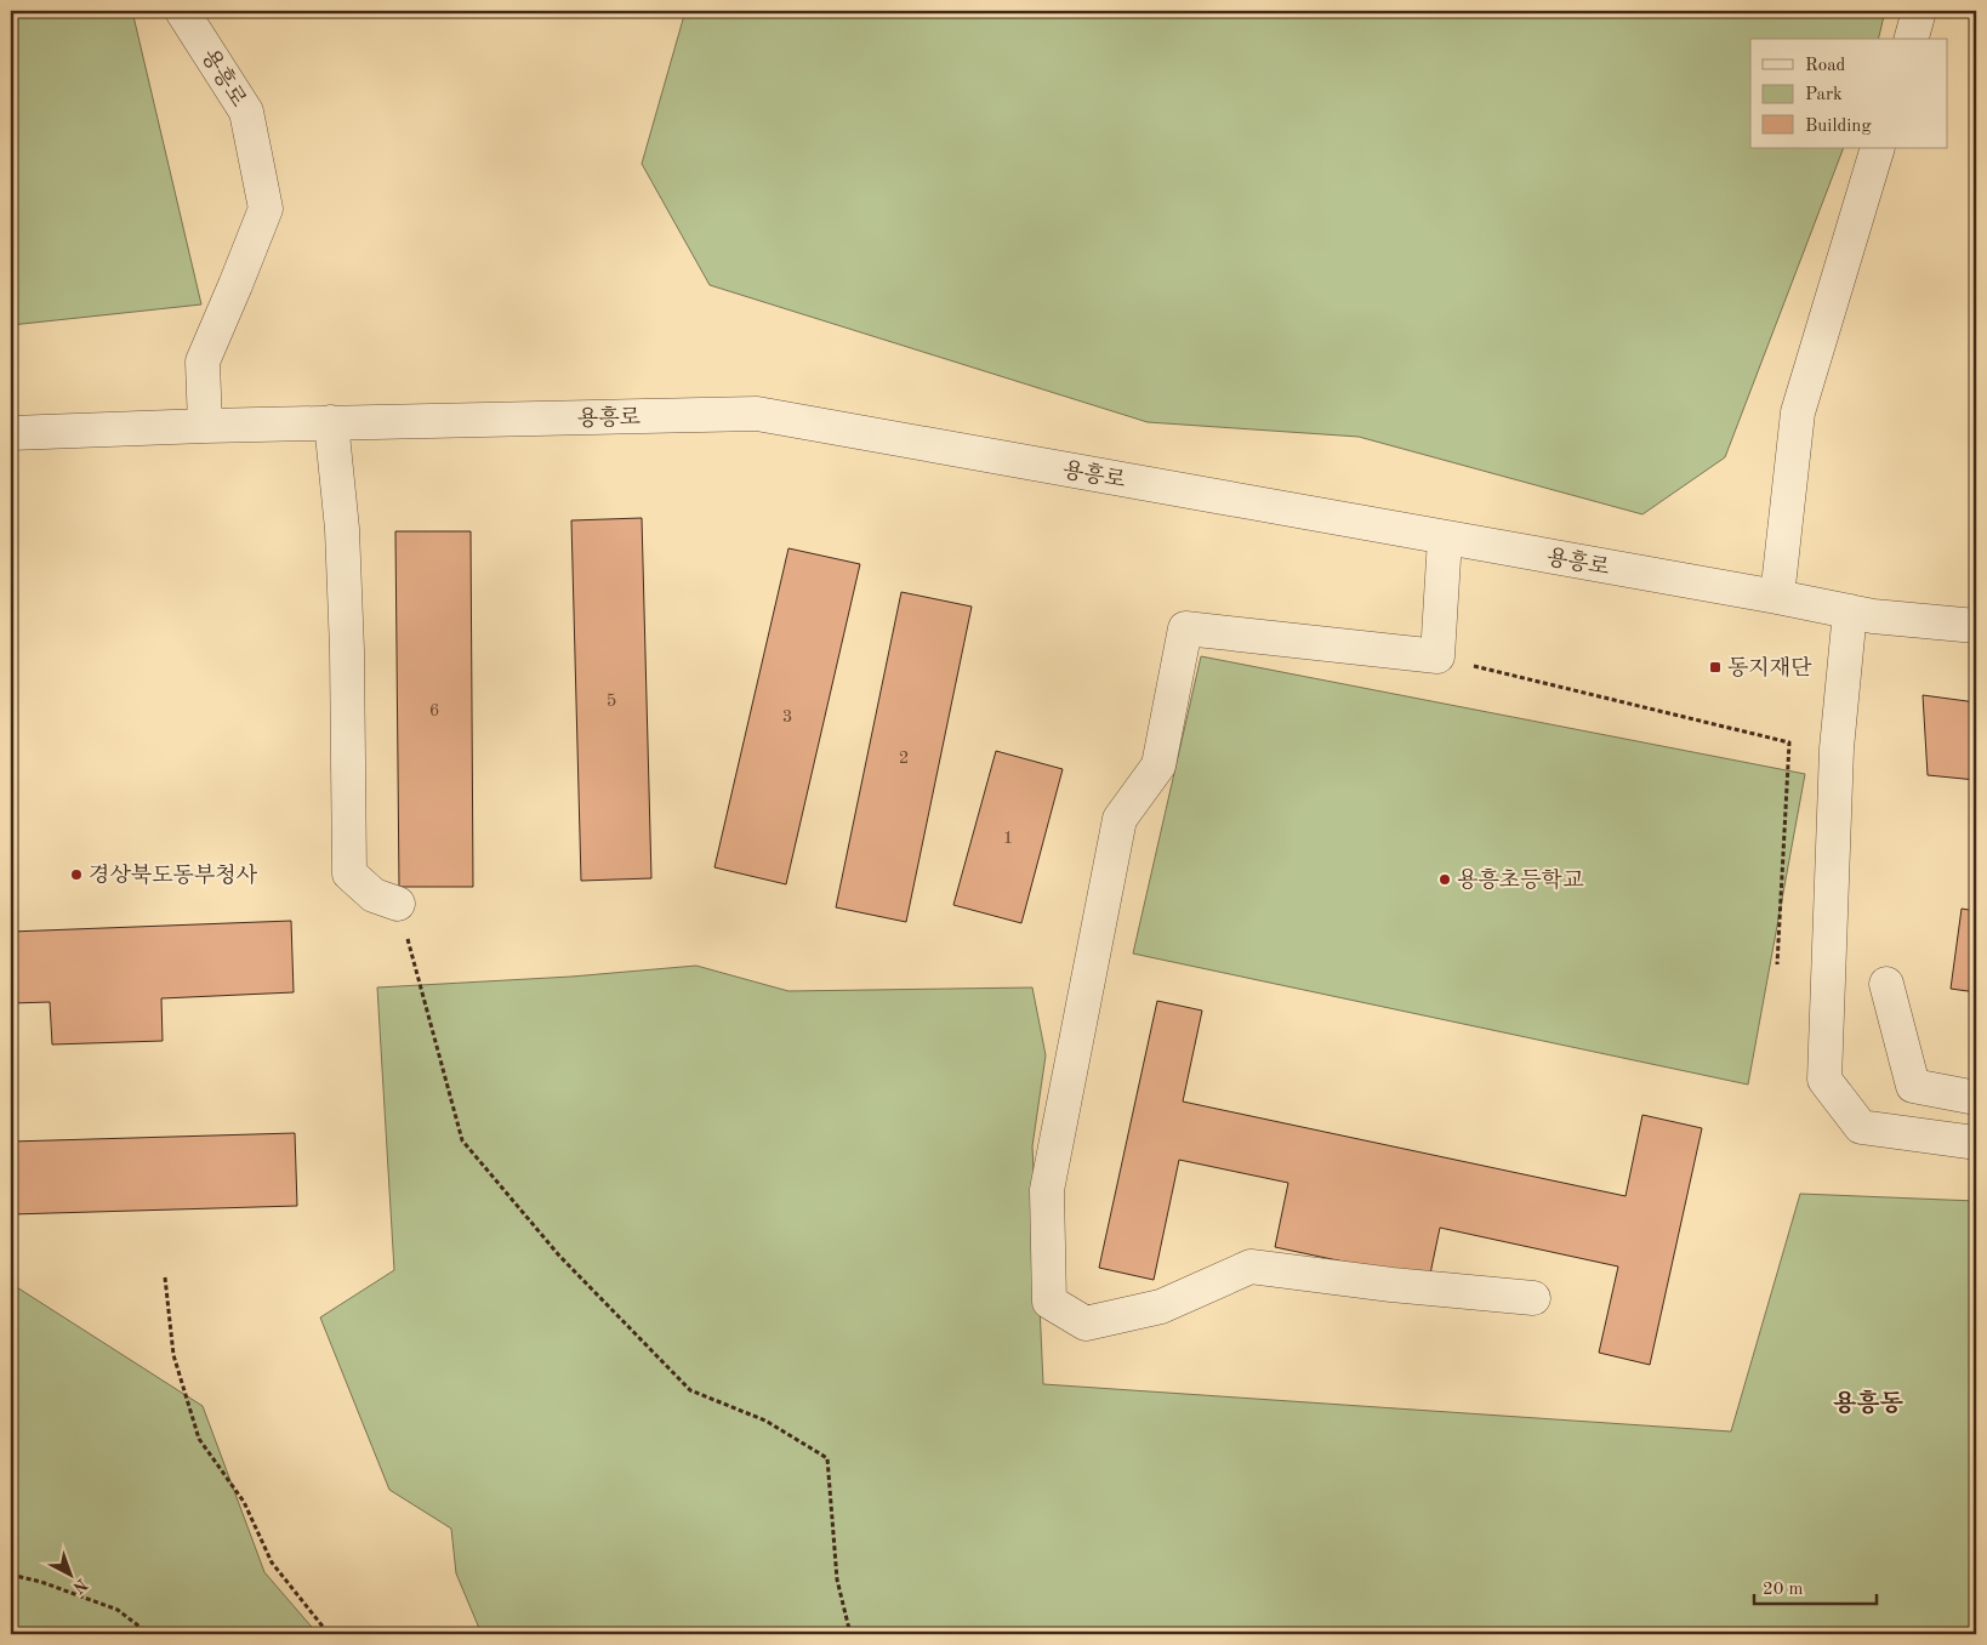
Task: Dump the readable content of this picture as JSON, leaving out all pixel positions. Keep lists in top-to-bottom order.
{
  "streets": {
    "street": ["용흥로"]
  },
  "districts": ["용흥동"],
  "places": {
    "transit": ["동지재단"],
    "other": ["경상북도동부청사", "용흥초등학교"]
  },
  "house_numbers": [
    "5",
    "6",
    "3",
    "2",
    "1"
  ],
  "legend": ["Road", "Park", "Building"],
  "scale_bar": "20 m",
  "north": "bottom right"
}
